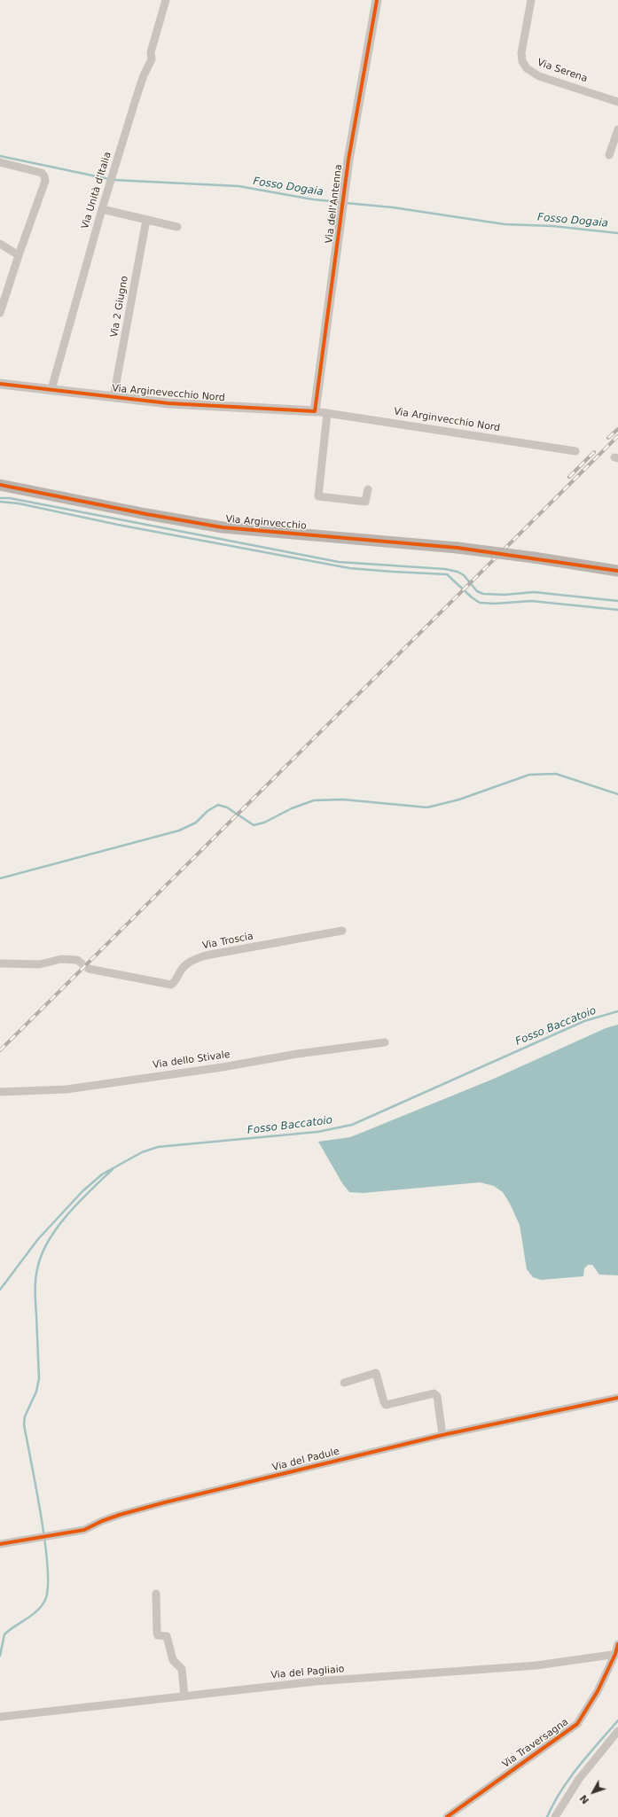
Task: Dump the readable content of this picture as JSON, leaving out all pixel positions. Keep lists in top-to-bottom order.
{
  "streets": {
    "main road": ["Via Arginvecchio"],
    "street": [
      "Via Serena",
      "Via Unità d'Italia",
      "Via dell'Antenna",
      "Via 2 Giugno",
      "Via Arginevecchio Nord",
      "Via Arginvecchio Nord",
      "Via Troscia",
      "Via dello Stivale",
      "Via del Padule",
      "Via del Pagliaio",
      "Via Traversagna"
    ]
  },
  "crossings": [
    ["Via Unità d'Italia", "Via Arginevecchio Nord"],
    ["Via dell'Antenna", "Via Arginevecchio Nord"],
    ["Via dell'Antenna", "Via Arginvecchio Nord"],
    ["Via 2 Giugno", "Via Arginevecchio Nord"],
    ["Via Arginevecchio Nord", "Via Arginvecchio Nord"],
    ["Via del Pagliaio", "Via Traversagna"]
  ],
  "water": ["Fosso Dogaia", "Fosso Baccatoio"],
  "north": "bottom left"
}
